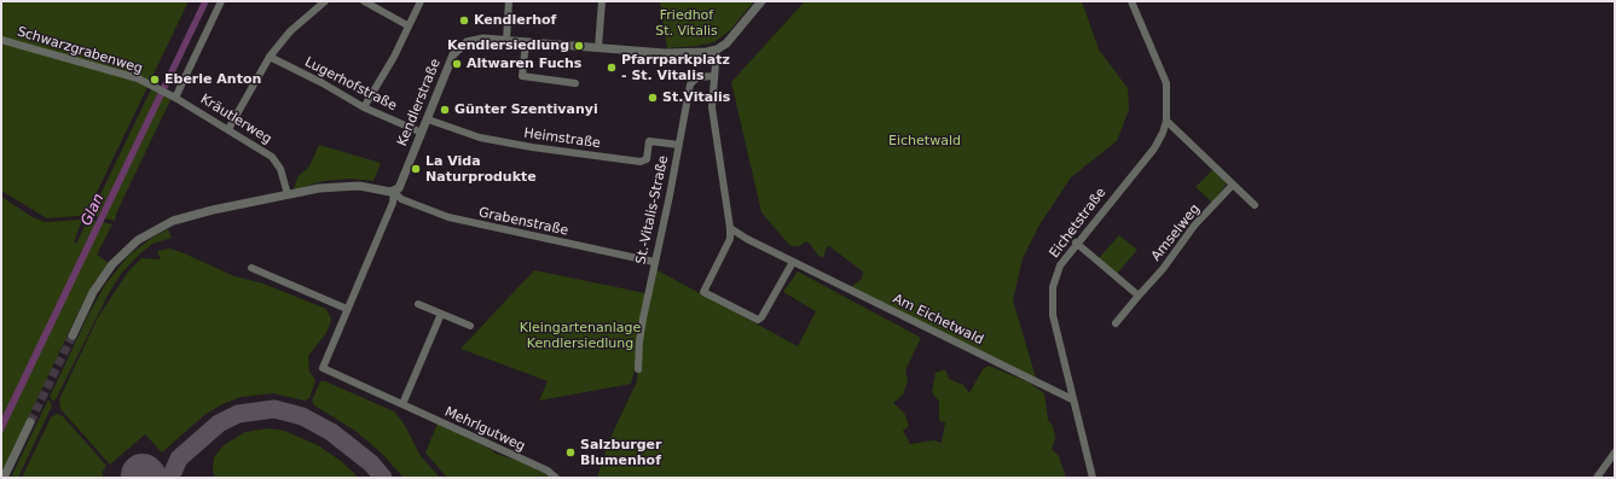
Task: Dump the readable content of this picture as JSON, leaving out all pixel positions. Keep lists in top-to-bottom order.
{
  "streets": {
    "street": [
      "Schwarzgrabenweg",
      "Lugerhofstraße",
      "Kendlerstraße",
      "Kräutlerweg",
      "Heimstraße",
      "St.-Vitalis-Straße",
      "Grabenstraße",
      "Eichetstraße",
      "Amselweg",
      "Am Eichetwald",
      "Mehrlgutweg"
    ]
  },
  "crossings": [
    ["Schwarzgrabenweg", "Kräutlerweg"],
    ["Lugerhofstraße", "Kendlerstraße"],
    ["Kendlerstraße", "Heimstraße"],
    ["Kendlerstraße", "Grabenstraße"],
    ["Kendlerstraße", "Mehrlgutweg"],
    ["Heimstraße", "St.-Vitalis-Straße"],
    ["St.-Vitalis-Straße", "Grabenstraße"],
    ["Eichetstraße", "Am Eichetwald"]
  ],
  "water": ["Glan"],
  "parks": ["Friedhof St. Vitalis", "Eichetwald", "Kleingartenanlage Kendlersiedlung"],
  "places": [
    "Kendlerhof",
    "Kendlersiedlung",
    "Altwaren Fuchs",
    "Pfarrparkplatz - St. Vitalis",
    "Eberle Anton",
    "St.Vitalis",
    "Günter Szentivanyi",
    "La Vida Naturprodukte",
    "Salzburger Blumenhof"
  ]
}
